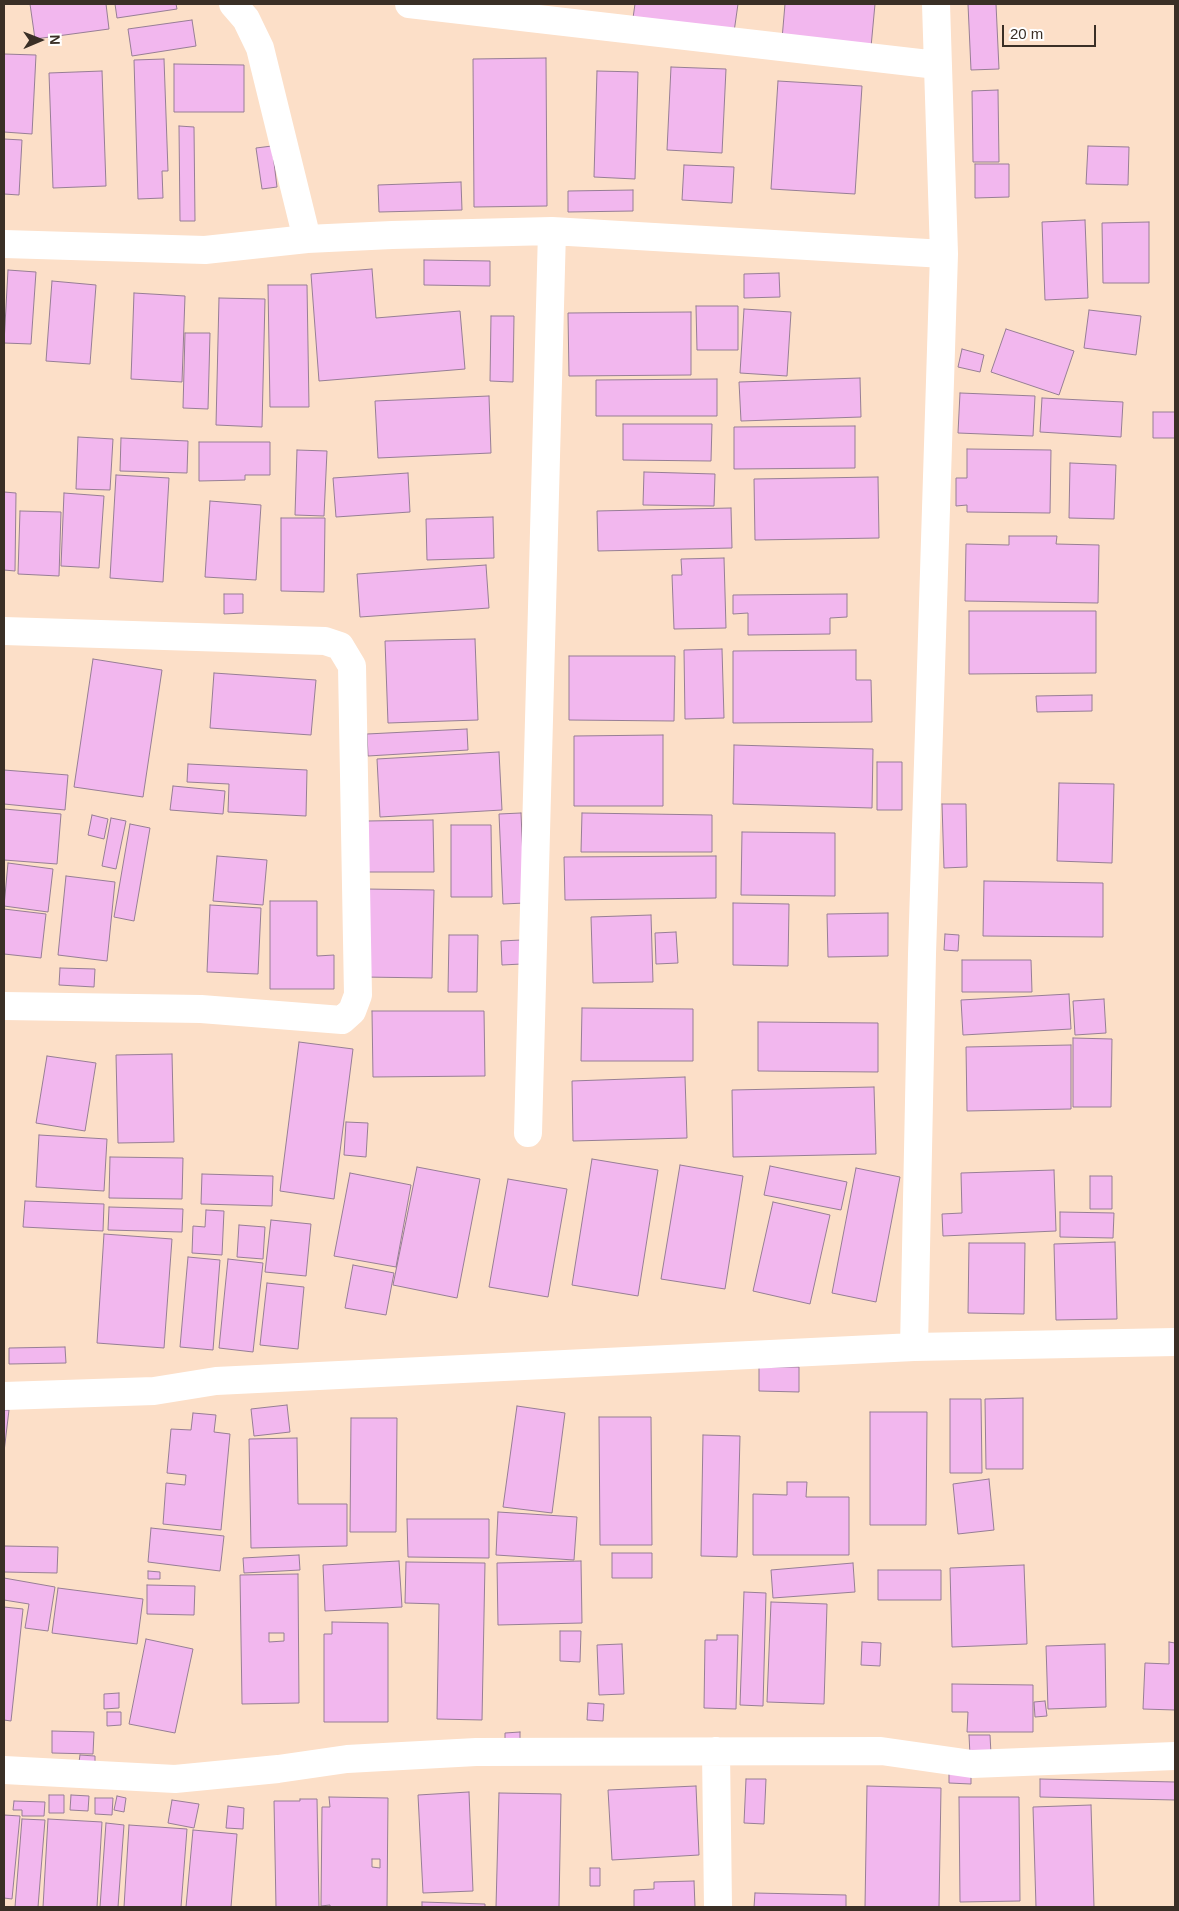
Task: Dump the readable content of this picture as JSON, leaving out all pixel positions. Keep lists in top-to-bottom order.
{
  "scale_bar": "20 m",
  "north": "right"
}
